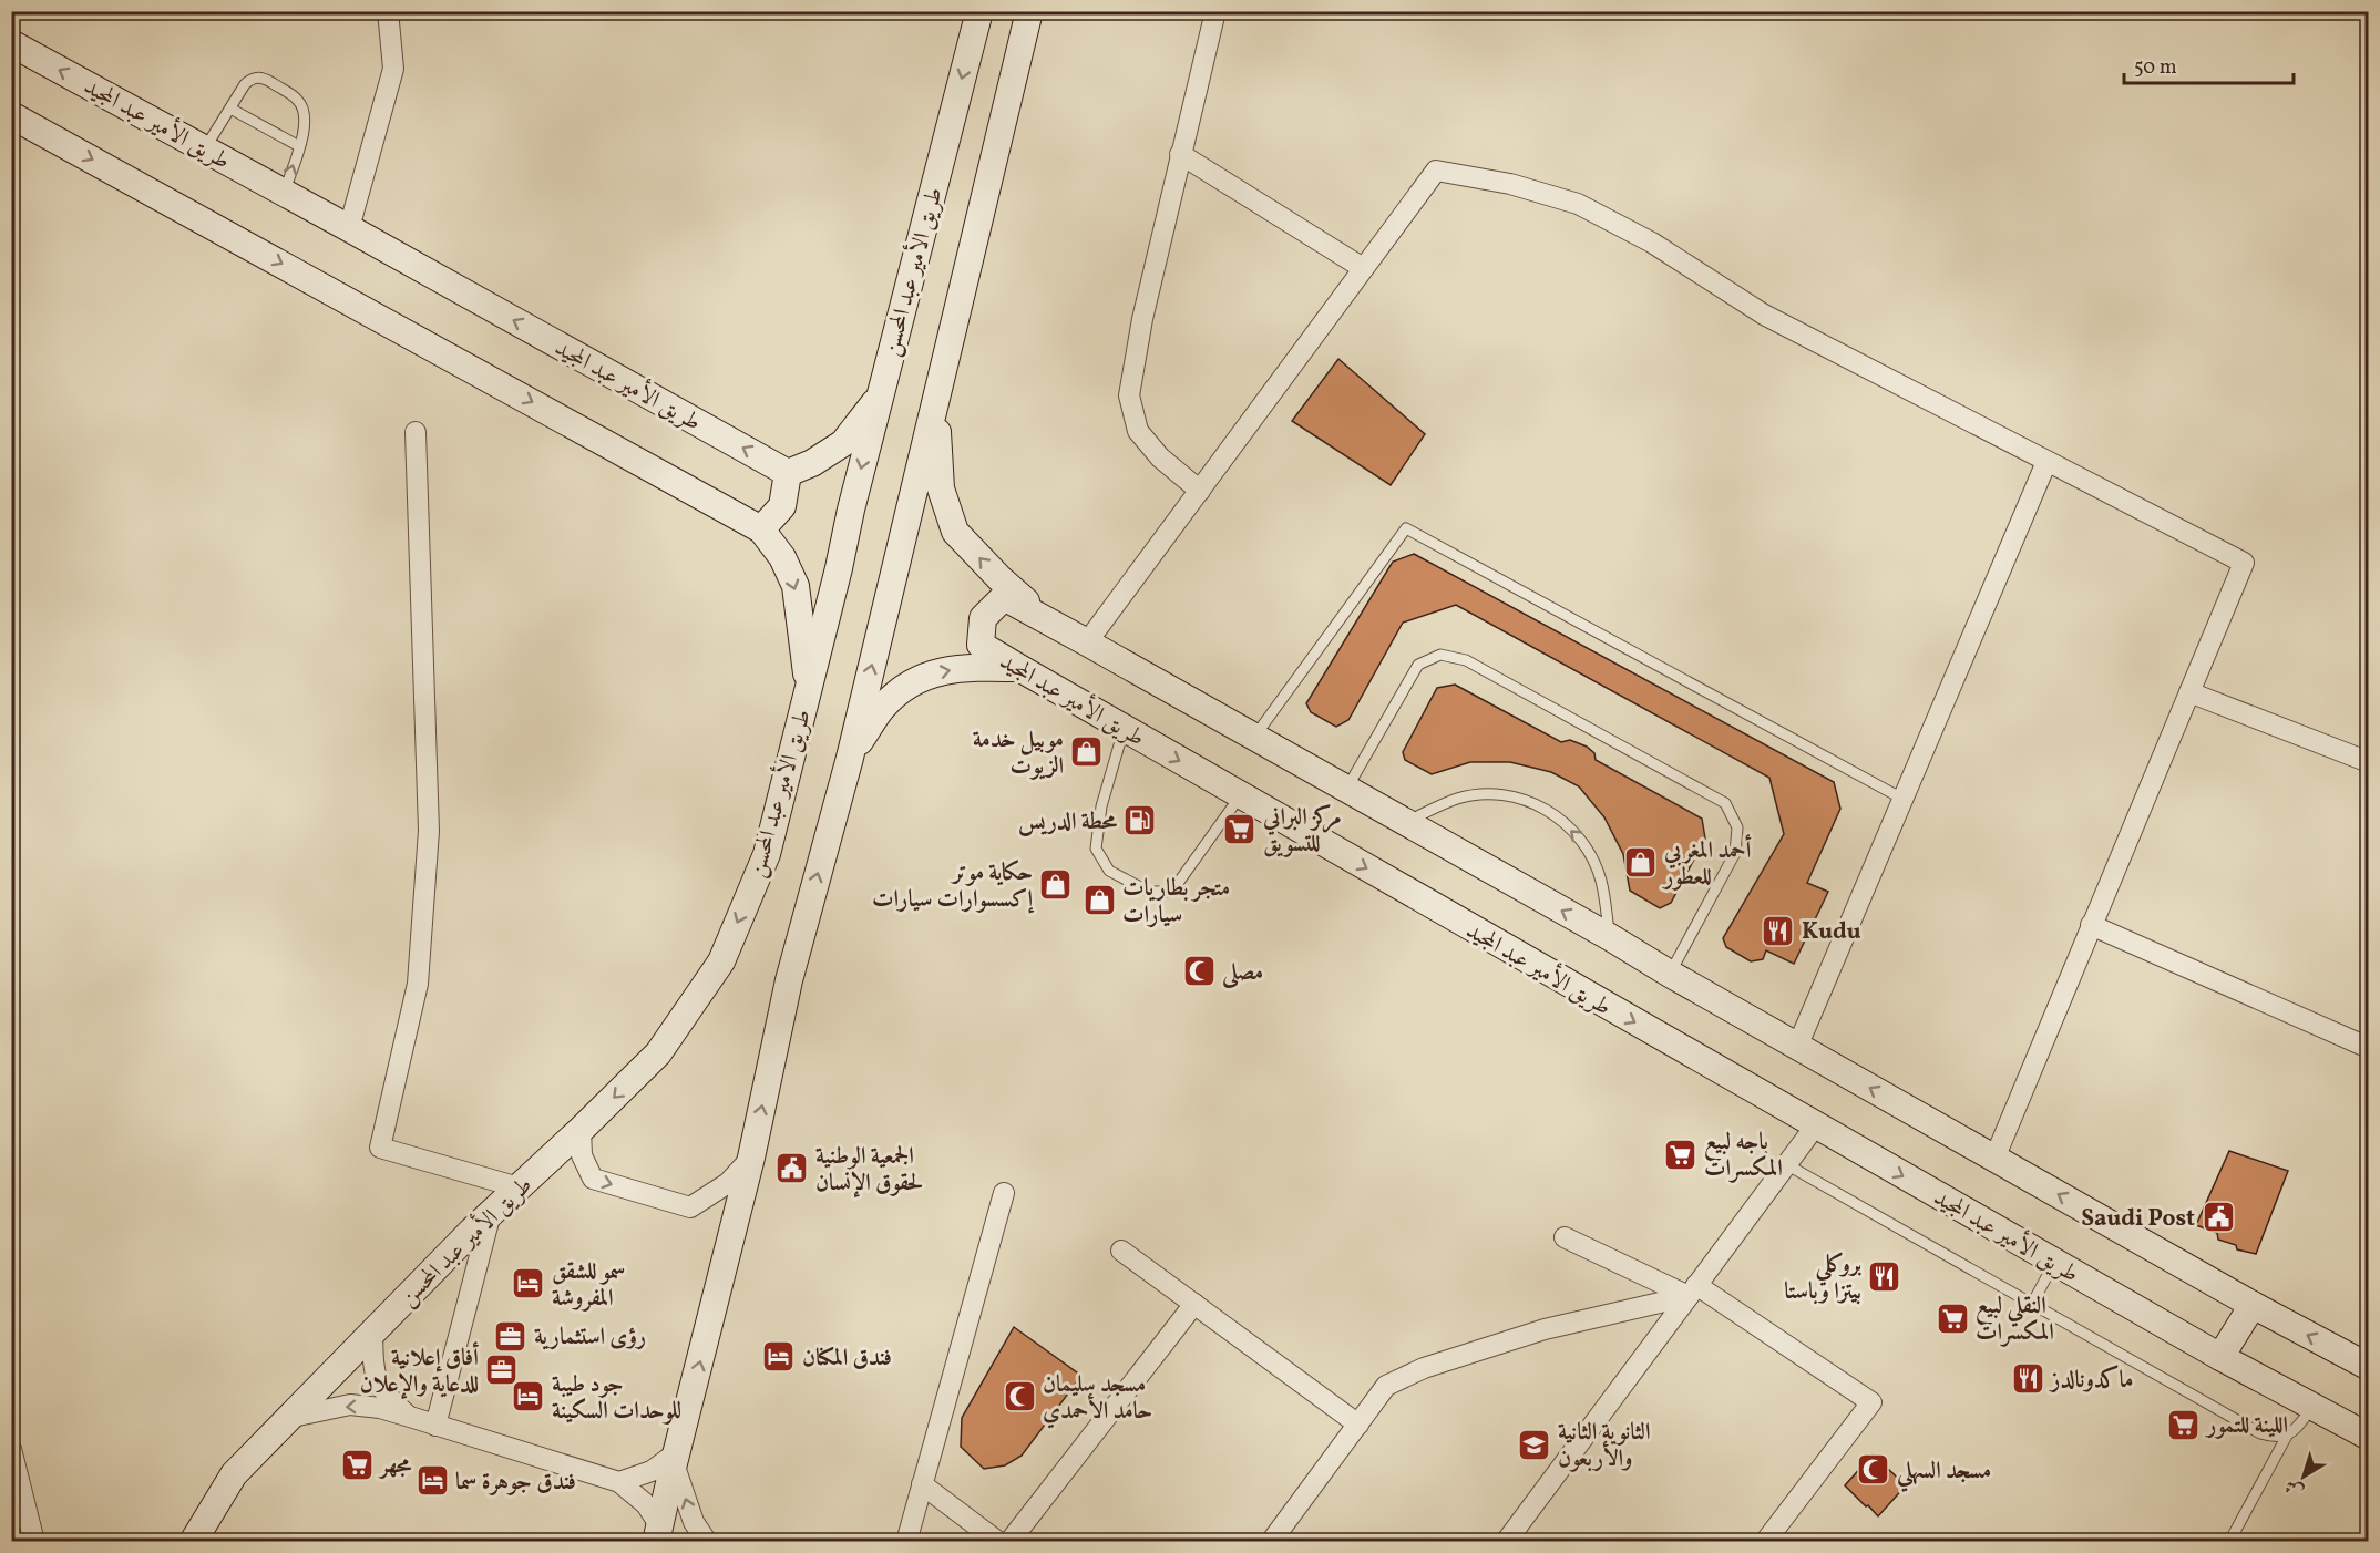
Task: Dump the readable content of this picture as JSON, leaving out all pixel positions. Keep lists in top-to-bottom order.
{
  "streets": {
    "main road": ["طريق الأمير عبد المجيد", "طريق الأمير عبد المحسن"]
  },
  "places": {
    "shop": [
      "موبيل خدمة الزيوت",
      "أحمد المغربي للعطور",
      "حكاية موتر إكسسوارات سيارات",
      "متجر بطاريات سيارات"
    ],
    "fuel station": ["محطة الدريس"],
    "supermarket": [
      "مركز البراني للتسويق",
      "باجه لبيع المكسرات",
      "النقلي لبيع المكسرات",
      "اللينة للتمور",
      "مجهر"
    ],
    "restaurant": ["Kudu", "بروكلي بيتزا وباستا", "ماكدونالدز"],
    "mosque": ["مصلى", "مسجد سليمان حامد الأحمدي", "مسجد السهلي"],
    "public building": ["الجمعية الوطنية لحقوق الإنسان", "Saudi Post"],
    "hotel": [
      "سمو للشقق المفروشة",
      "فندق المكنان",
      "جود طيبة للوحدات السكينة",
      "فندق جوهرة سما"
    ],
    "office": ["رؤى استثمارية", "أفاق إعلانية للدعاية والإعلان"],
    "school or university": ["الثانوية الثانية والأربعون"]
  },
  "scale_bar": "50 m",
  "north": "bottom left"
}
